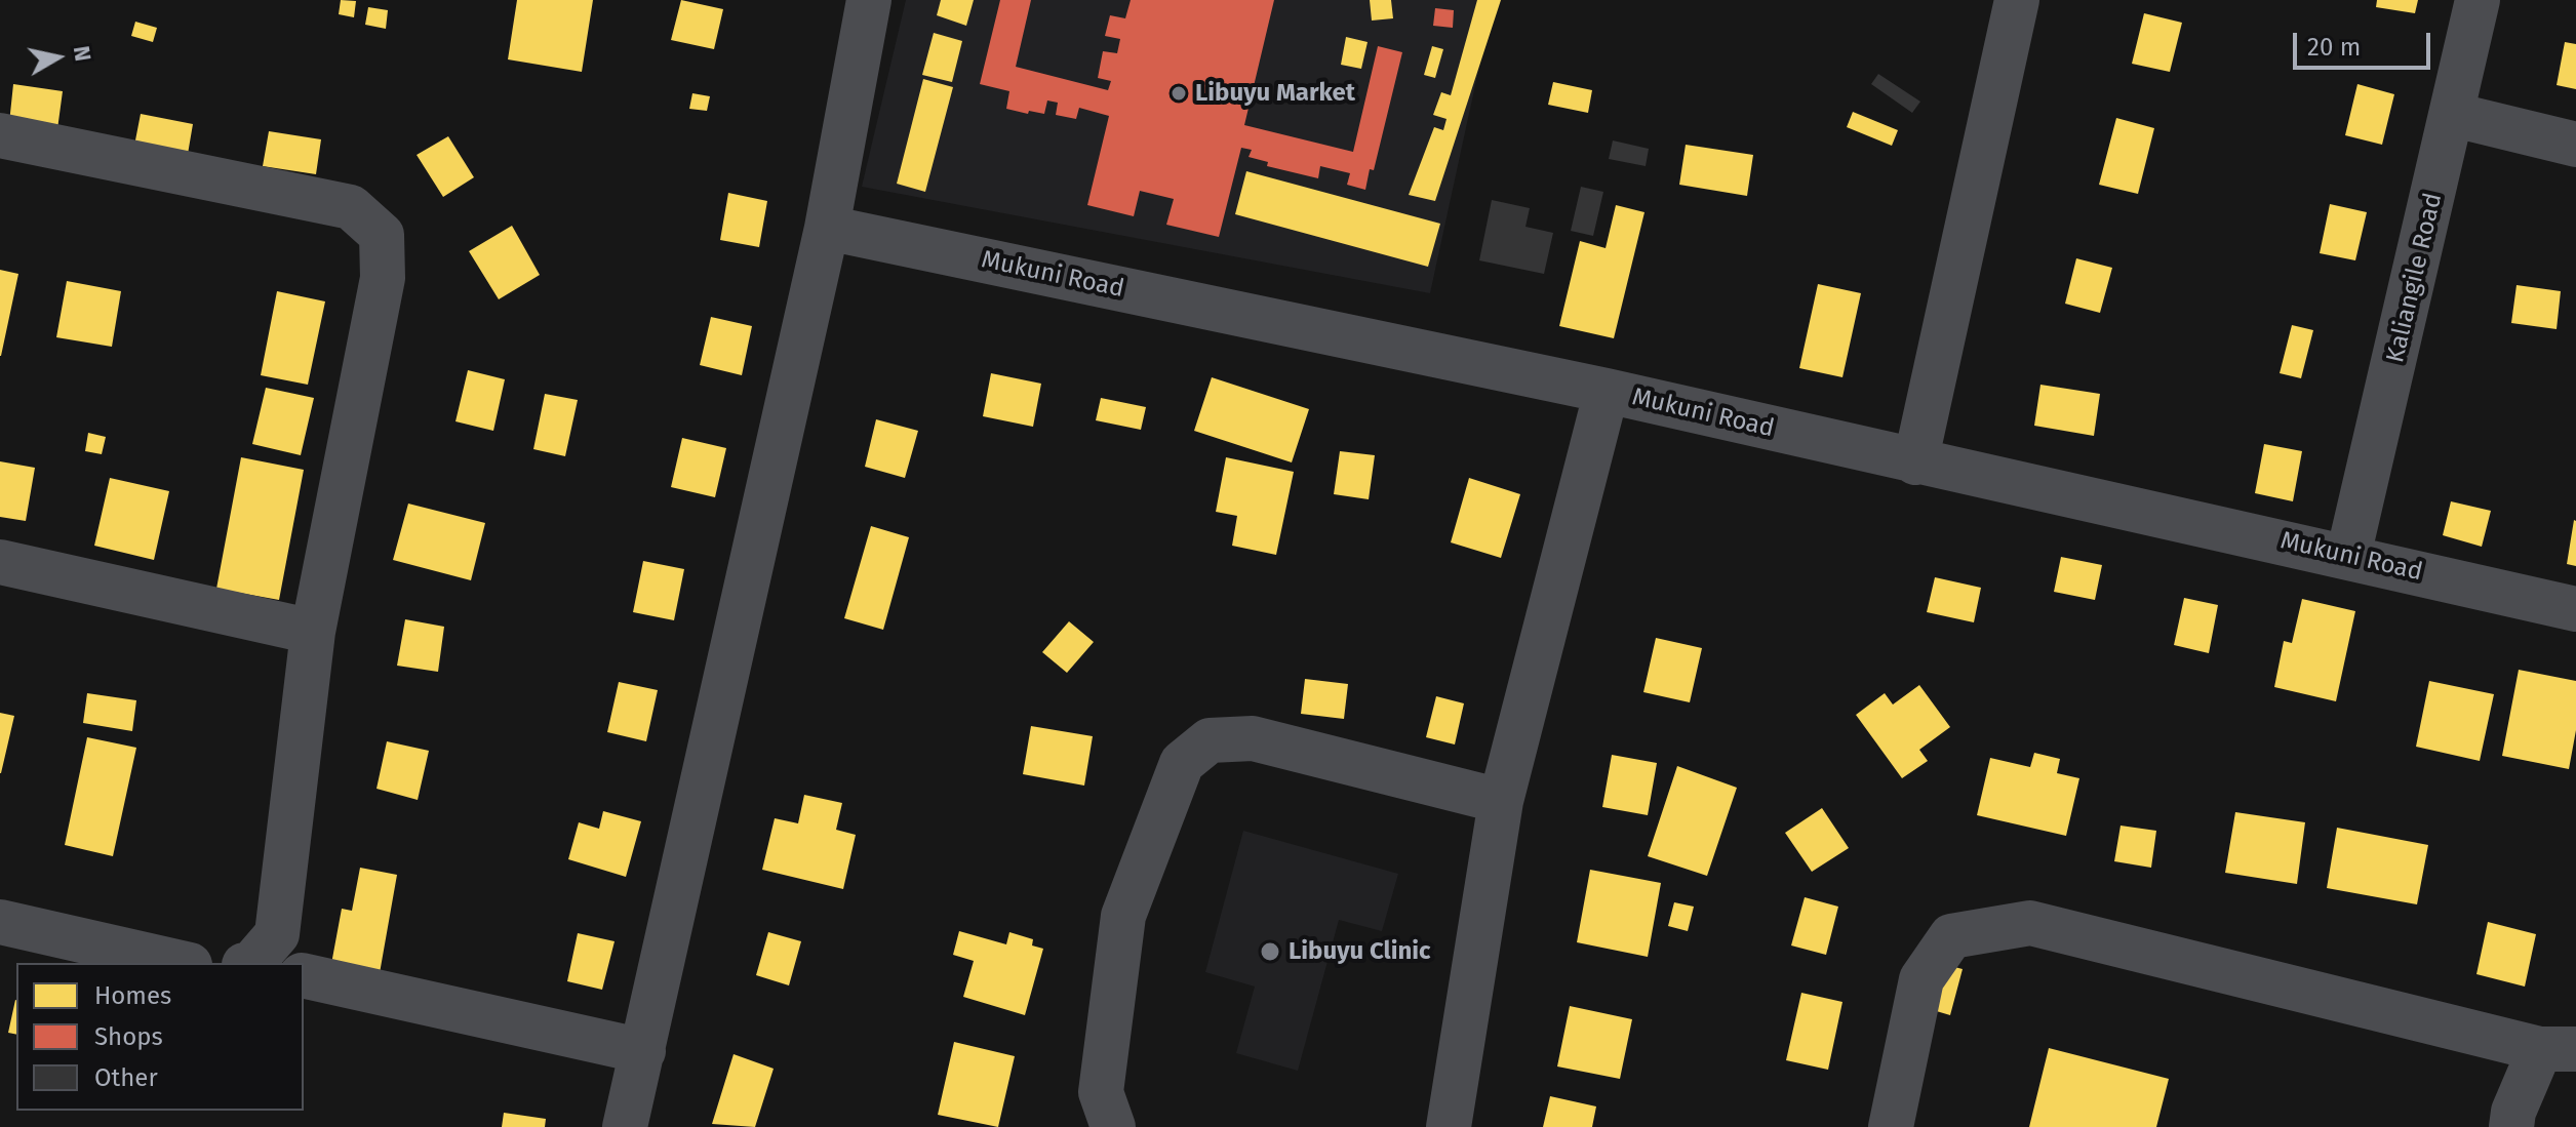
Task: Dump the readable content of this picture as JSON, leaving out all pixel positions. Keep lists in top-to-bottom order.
{
  "streets": {
    "street": ["Mukuni Road", "Kaliangile Road"]
  },
  "crossings": [
    ["Mukuni Road", "Kaliangile Road"]
  ],
  "places": ["Libuyu Market", "Libuyu Clinic"],
  "legend": ["Homes", "Shops", "Other"],
  "scale_bar": "20 m",
  "north": "right"
}
